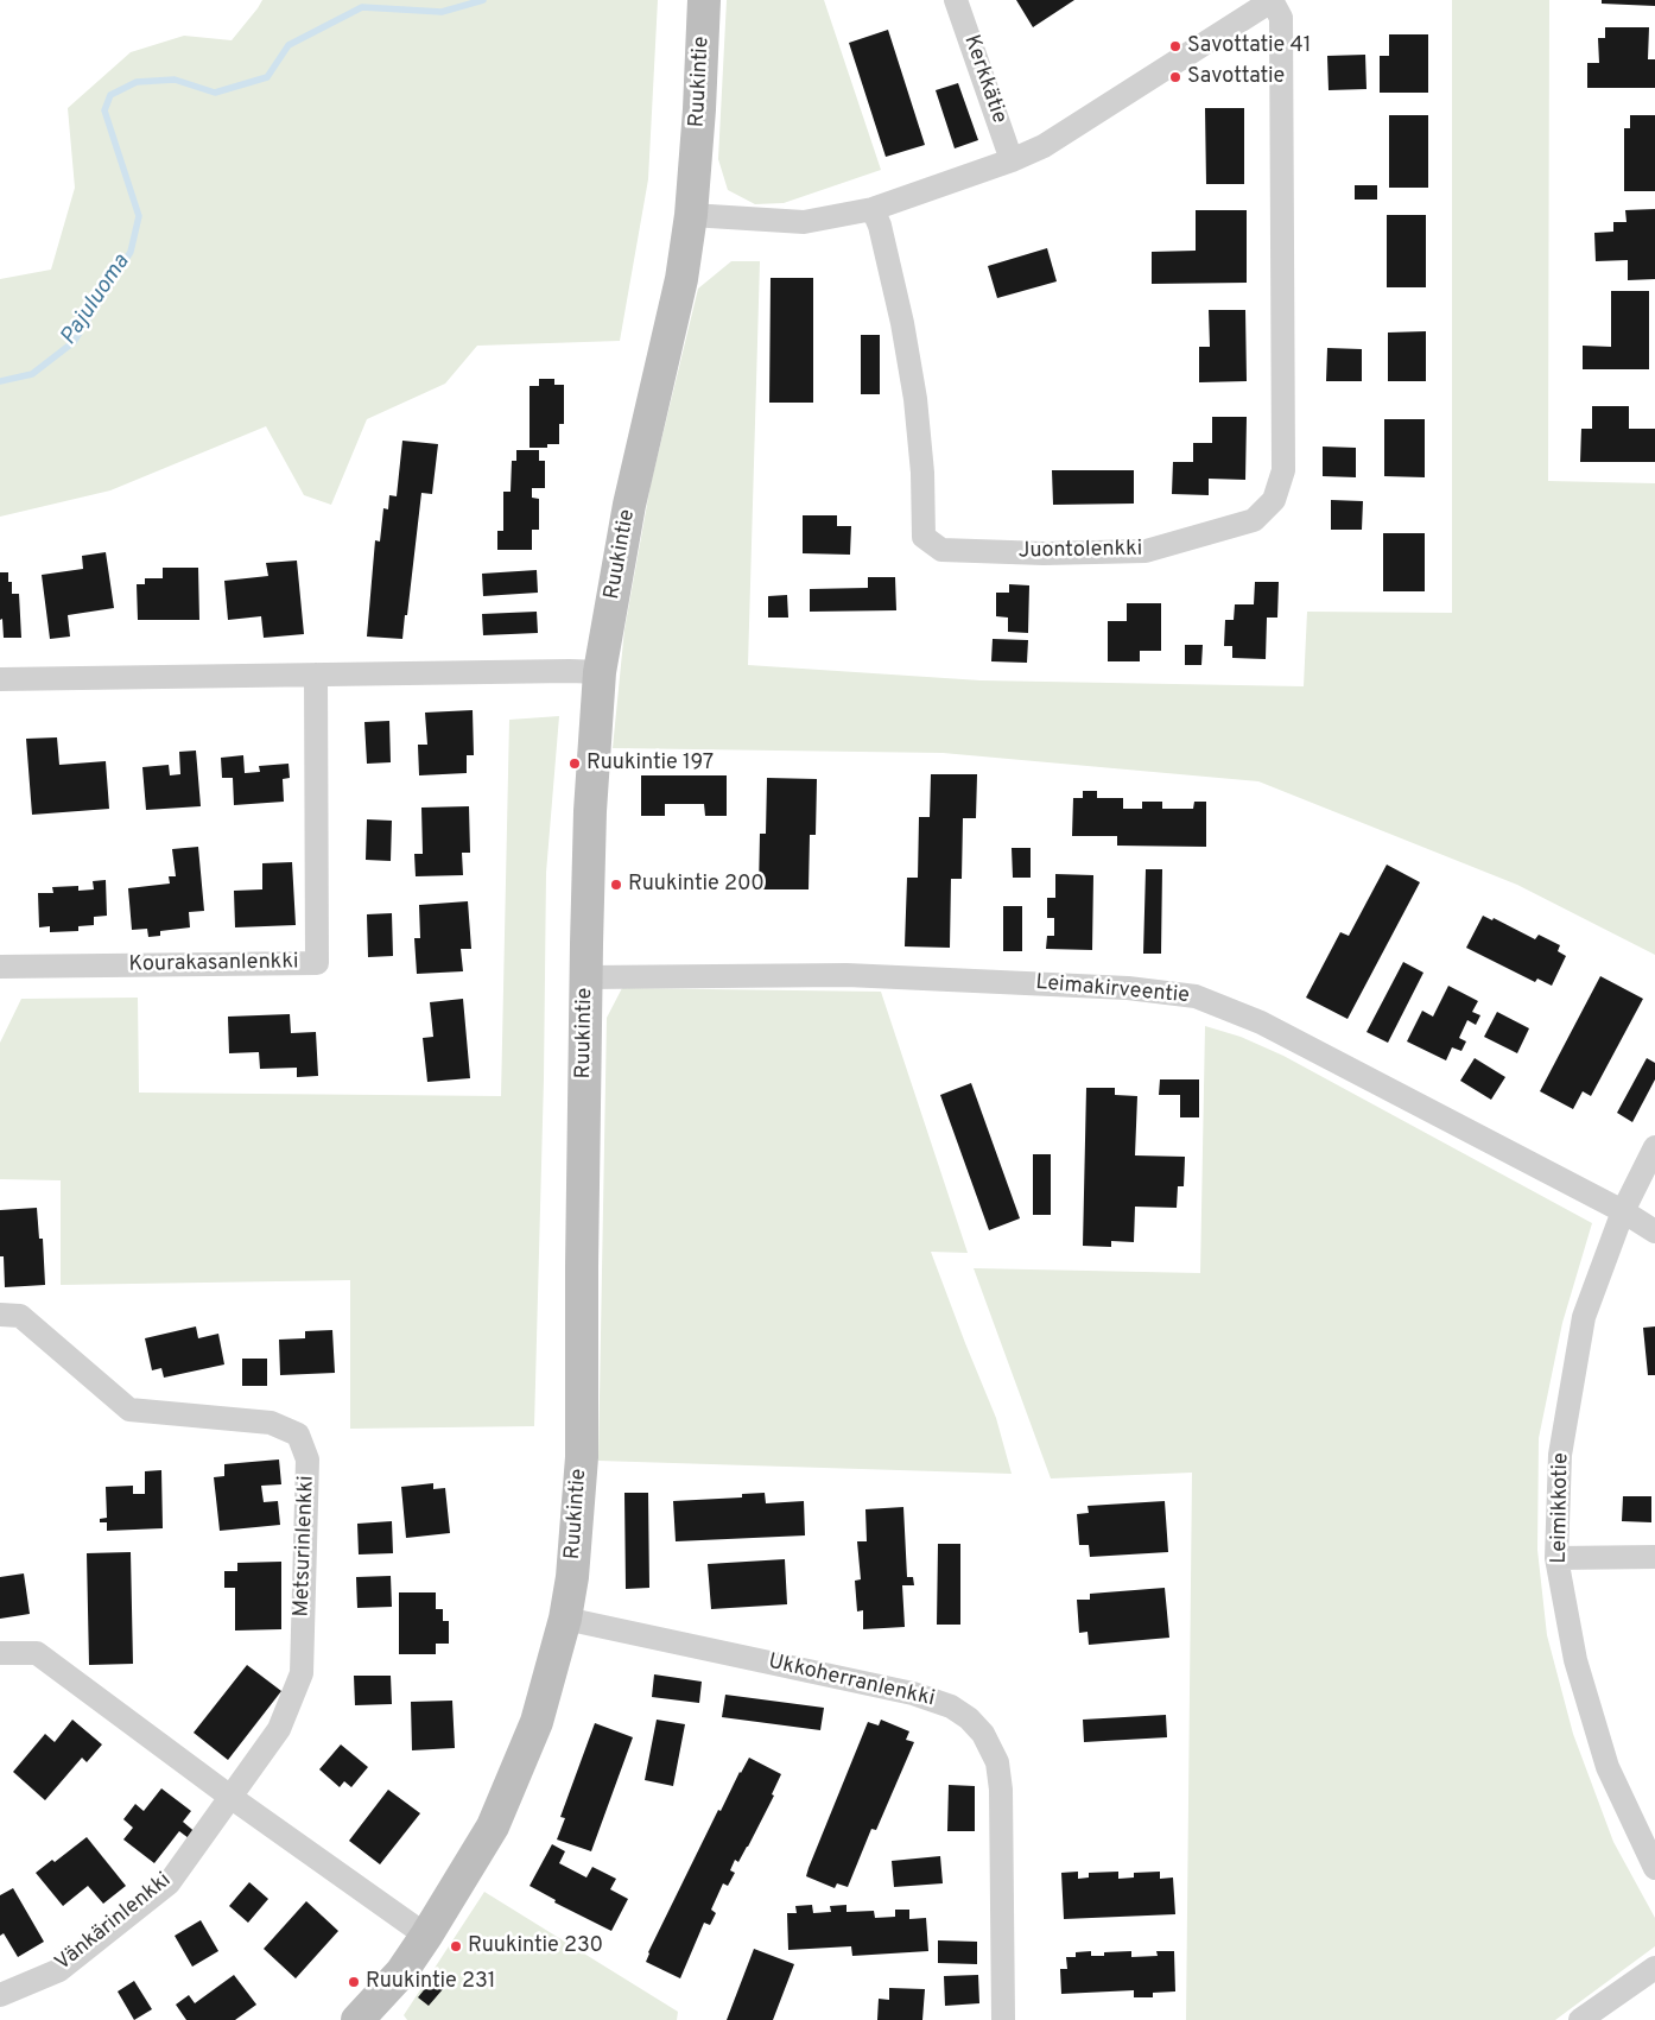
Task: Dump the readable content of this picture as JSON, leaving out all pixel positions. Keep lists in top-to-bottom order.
{
  "streets": {
    "street": [
      "Kerkkätie",
      "Ruukintie",
      "Juontolenkki",
      "Kourakasanlenkki",
      "Leimakirveentie",
      "Leimikkotie",
      "Metsurinlenkki",
      "Ukkoherranlenkki",
      "Vänkärinlenkki"
    ]
  },
  "crossings": [
    ["Ruukintie", "Leimakirveentie"],
    ["Ruukintie", "Ukkoherranlenkki"],
    ["Leimakirveentie", "Leimikkotie"],
    ["Metsurinlenkki", "Vänkärinlenkki"]
  ],
  "water": ["Pajuluoma"],
  "places": [
    "Savottatie 41",
    "Savottatie",
    "Ruukintie 197",
    "Ruukintie 200",
    "Ruukintie 230",
    "Ruukintie 231"
  ]
}
